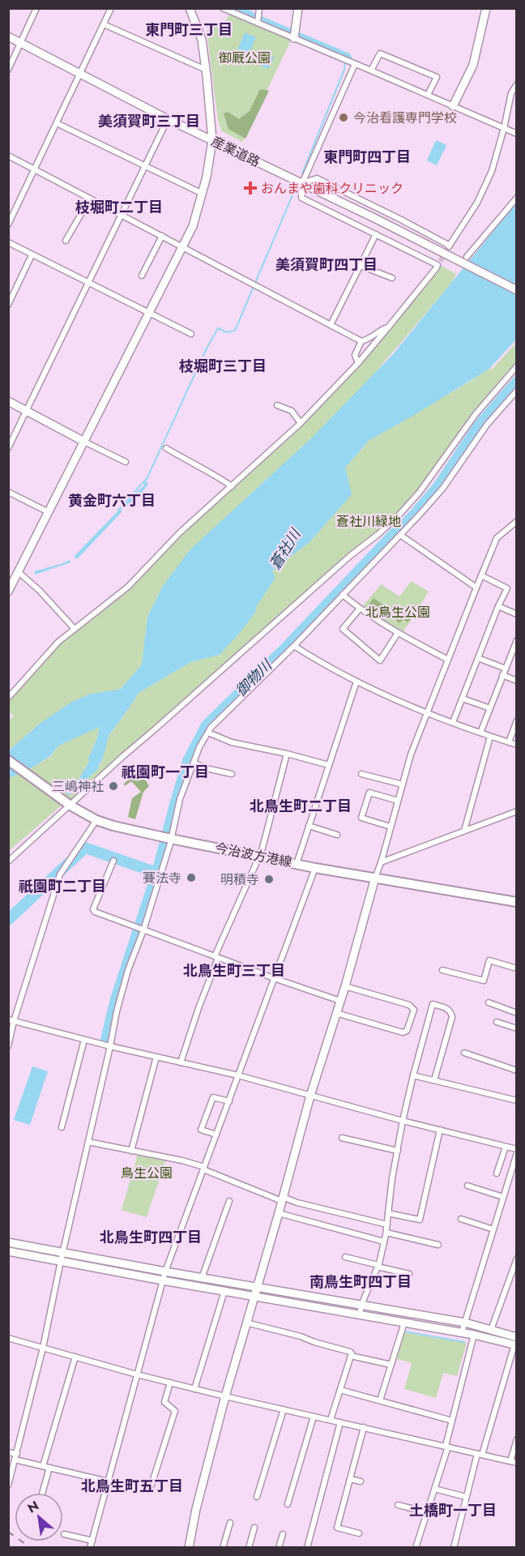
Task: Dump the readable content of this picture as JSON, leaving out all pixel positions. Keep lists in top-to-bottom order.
{
  "streets": {
    "main road": ["今治波方港線"],
    "street": ["産業道路"]
  },
  "districts": [
    "東門町三丁目",
    "美須賀町三丁目",
    "東門町四丁目",
    "枝堀町二丁目",
    "美須賀町四丁目",
    "枝堀町三丁目",
    "黄金町六丁目",
    "祇園町一丁目",
    "北鳥生町二丁目",
    "祇園町二丁目",
    "北鳥生町三丁目",
    "北鳥生町四丁目",
    "南鳥生町四丁目",
    "北鳥生町五丁目",
    "土橋町一丁目"
  ],
  "water": ["蒼社川", "御物川"],
  "parks": [
    "御厩公園",
    "蒼社川緑地",
    "北鳥生公園",
    "鳥生公園"
  ],
  "places": {
    "other": [
      "今治看護専門学校",
      "三嶋神社",
      "賽法寺",
      "明積寺"
    ],
    "health": ["おんまや歯科クリニック"]
  },
  "north": "top left"
}
